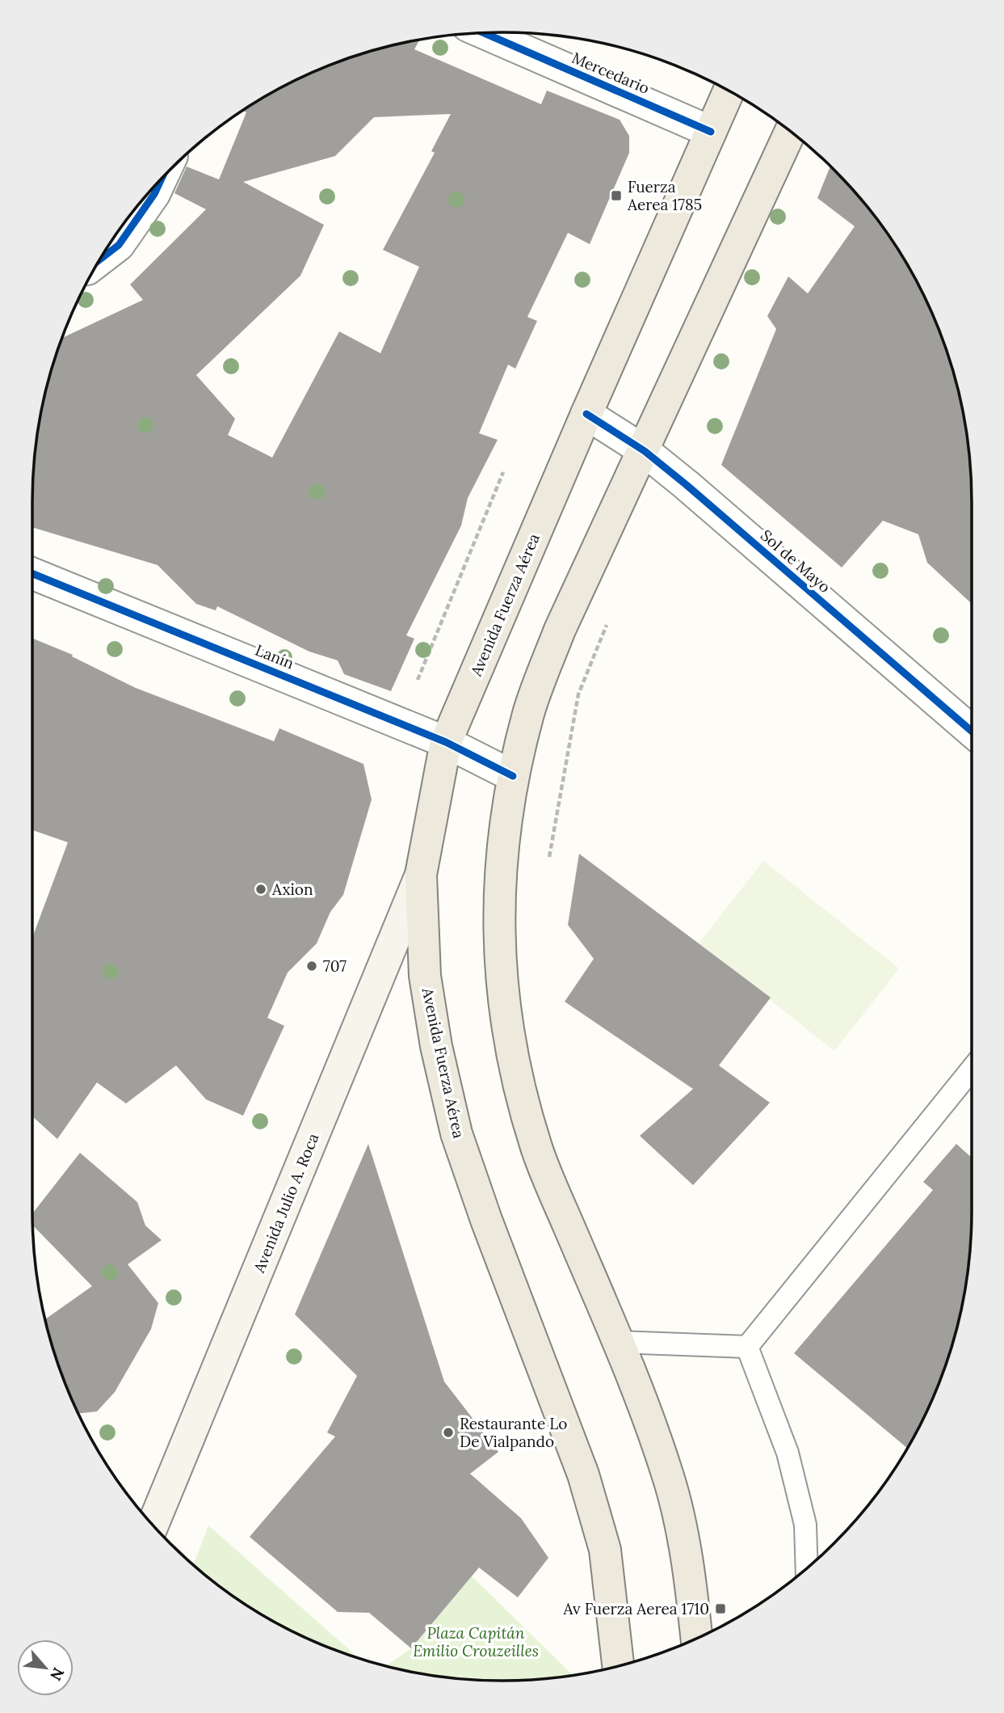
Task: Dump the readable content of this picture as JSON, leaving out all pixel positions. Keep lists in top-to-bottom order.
{
  "streets": {
    "main road": ["Avenida Fuerza Aérea", "Avenida Julio A. Roca"],
    "street": ["Mercedario", "Sol de Mayo", "Lanín"]
  },
  "crossings": [
    ["Mercedario", "Avenida Fuerza Aérea"],
    ["Sol de Mayo", "Avenida Fuerza Aérea"],
    ["Avenida Fuerza Aérea", "Lanín"],
    ["Avenida Fuerza Aérea", "Avenida Julio A. Roca"]
  ],
  "parks": ["Plaza Capitán Emilio Crouzeilles"],
  "places": {
    "transit": ["Fuerza Aerea 1785", "Av Fuerza Aerea 1710"],
    "other": ["Axion", "707", "Restaurante Lo De Vialpando"]
  },
  "north": "bottom right"
}
